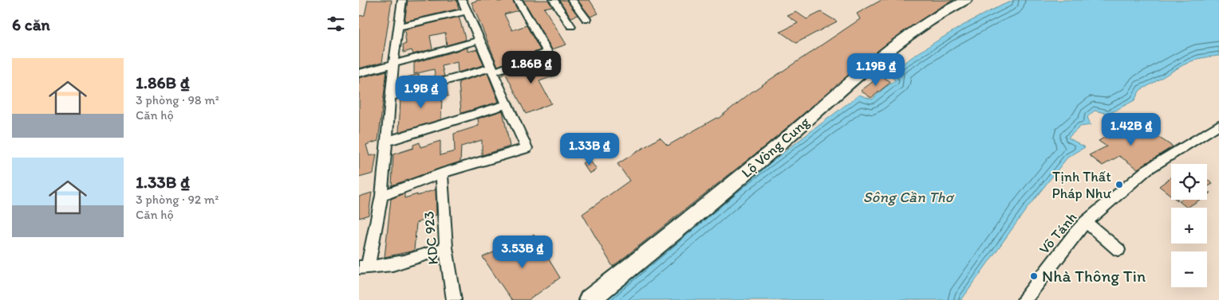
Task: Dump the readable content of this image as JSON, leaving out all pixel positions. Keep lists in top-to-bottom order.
{
  "streets": {
    "main road": ["Lộ Vòng Cung"],
    "street": ["Võ Tánh", "KDC 923"]
  },
  "water": ["Sông Cần Thơ"],
  "places": ["Tịnh Thất Pháp Như", "Nhà Thông Tin"],
  "page": {
    "heading": "6 căn",
    "list": [
      {
        "name": "1.86B ₫",
        "note": "3 phòng · 98 m² · Căn hộ"
      },
      {
        "name": "1.33B ₫",
        "note": "3 phòng · 92 m² · Căn hộ"
      }
    ],
    "price": [
      "1.86B ₫",
      "1.19B ₫",
      "1.9B ₫",
      "1.42B ₫",
      "1.33B ₫",
      "3.53B ₫"
    ],
    "map_buttons": ["+", "−"]
  }
}
